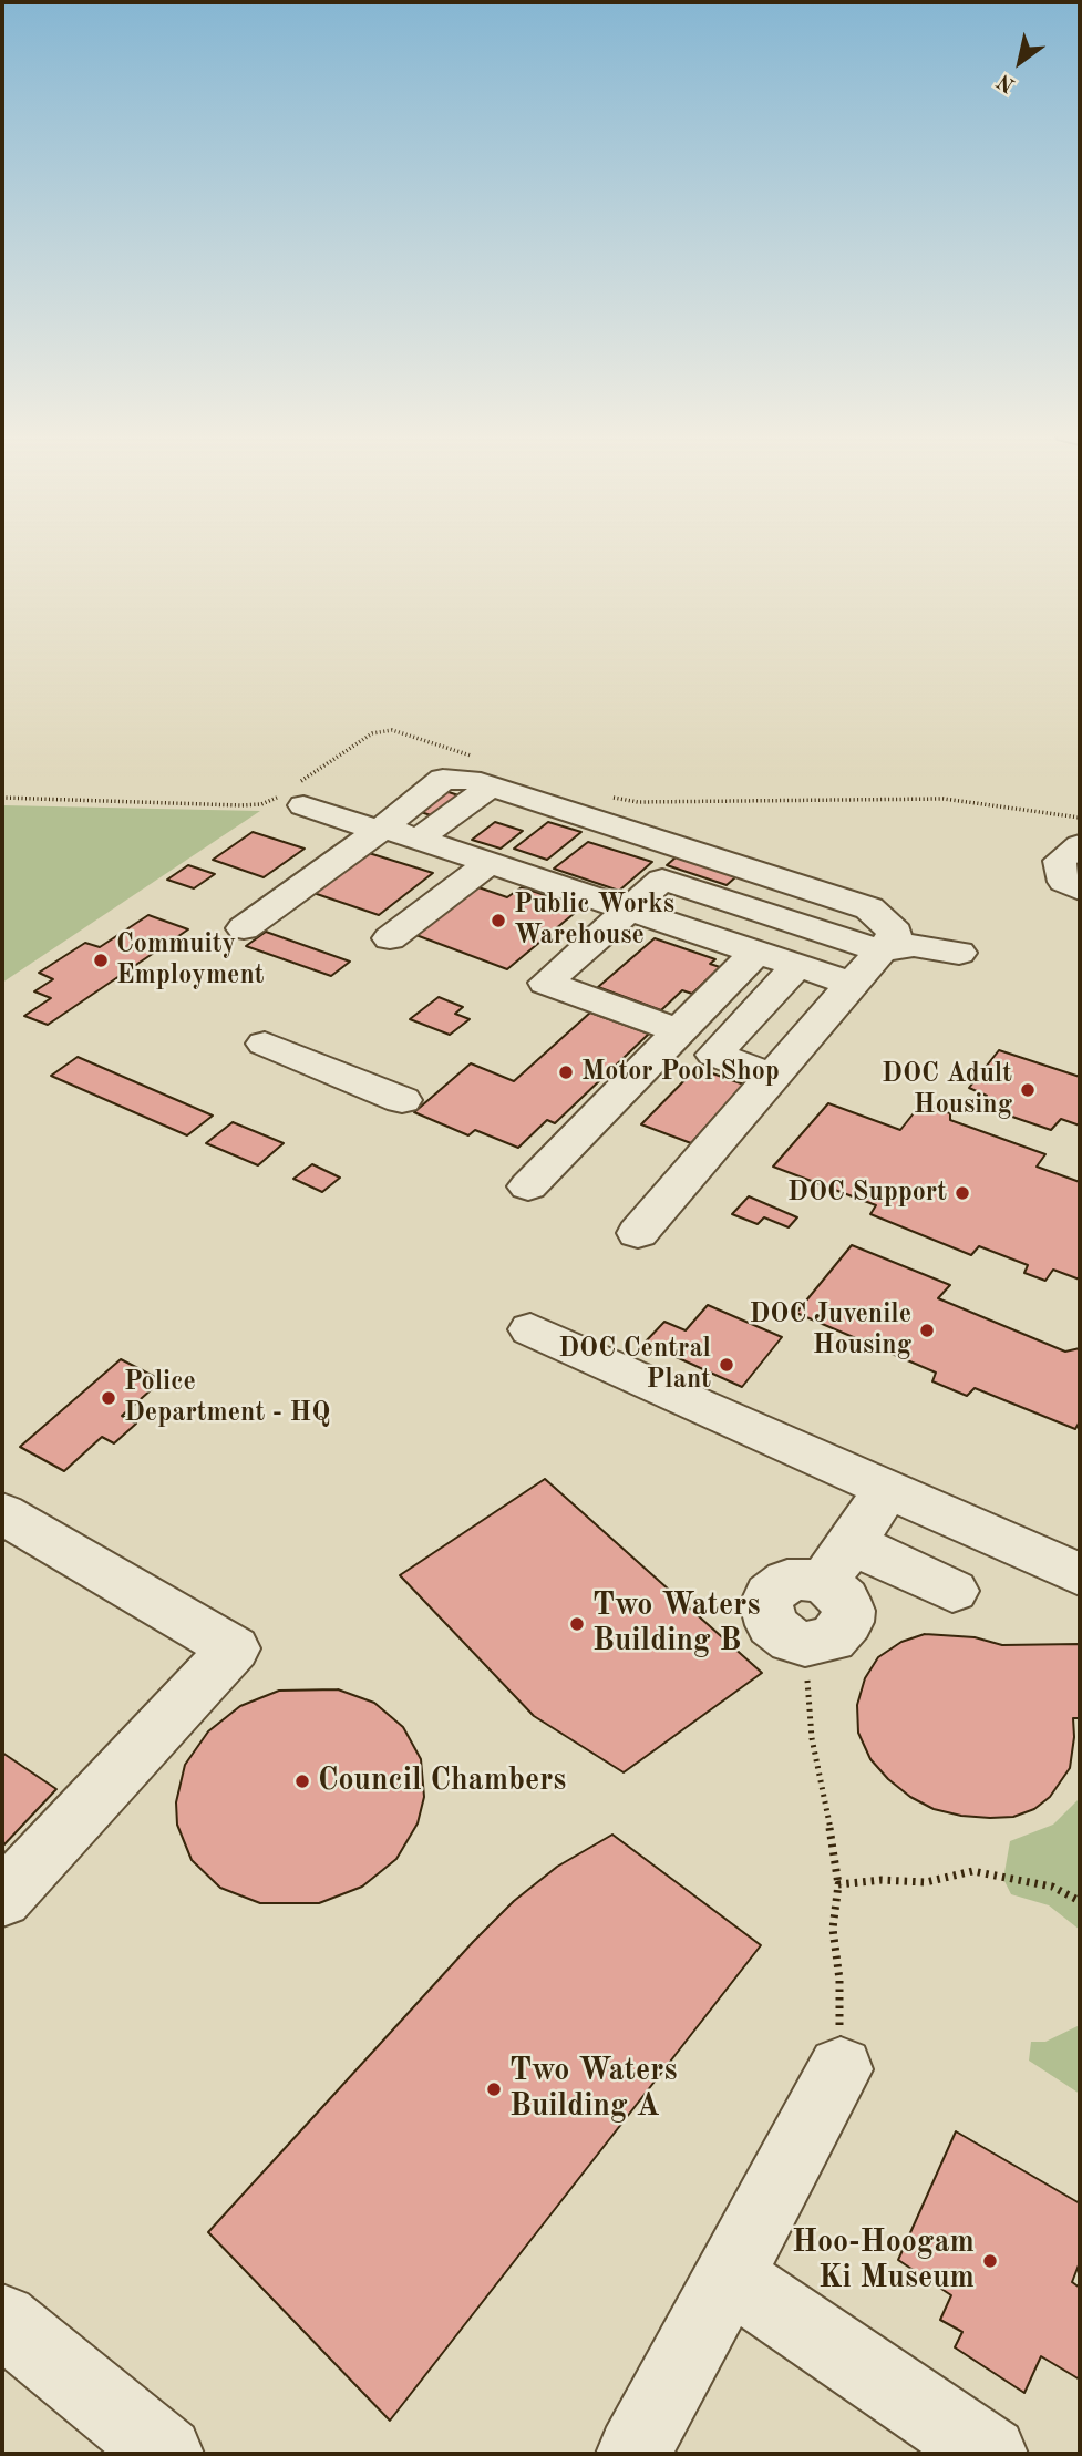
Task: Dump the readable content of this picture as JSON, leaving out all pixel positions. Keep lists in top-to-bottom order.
{
  "places": [
    "Public Works Warehouse",
    "Commuity Employment",
    "Motor Pool Shop",
    "DOC Adult Housing",
    "DOC Support",
    "DOC Juvenile Housing",
    "DOC Central Plant",
    "Police Department - HQ",
    "Two Waters Building B",
    "Council Chambers",
    "Two Waters Building A",
    "Hoo-Hoogam Ki Museum"
  ],
  "north": "bottom left"
}
